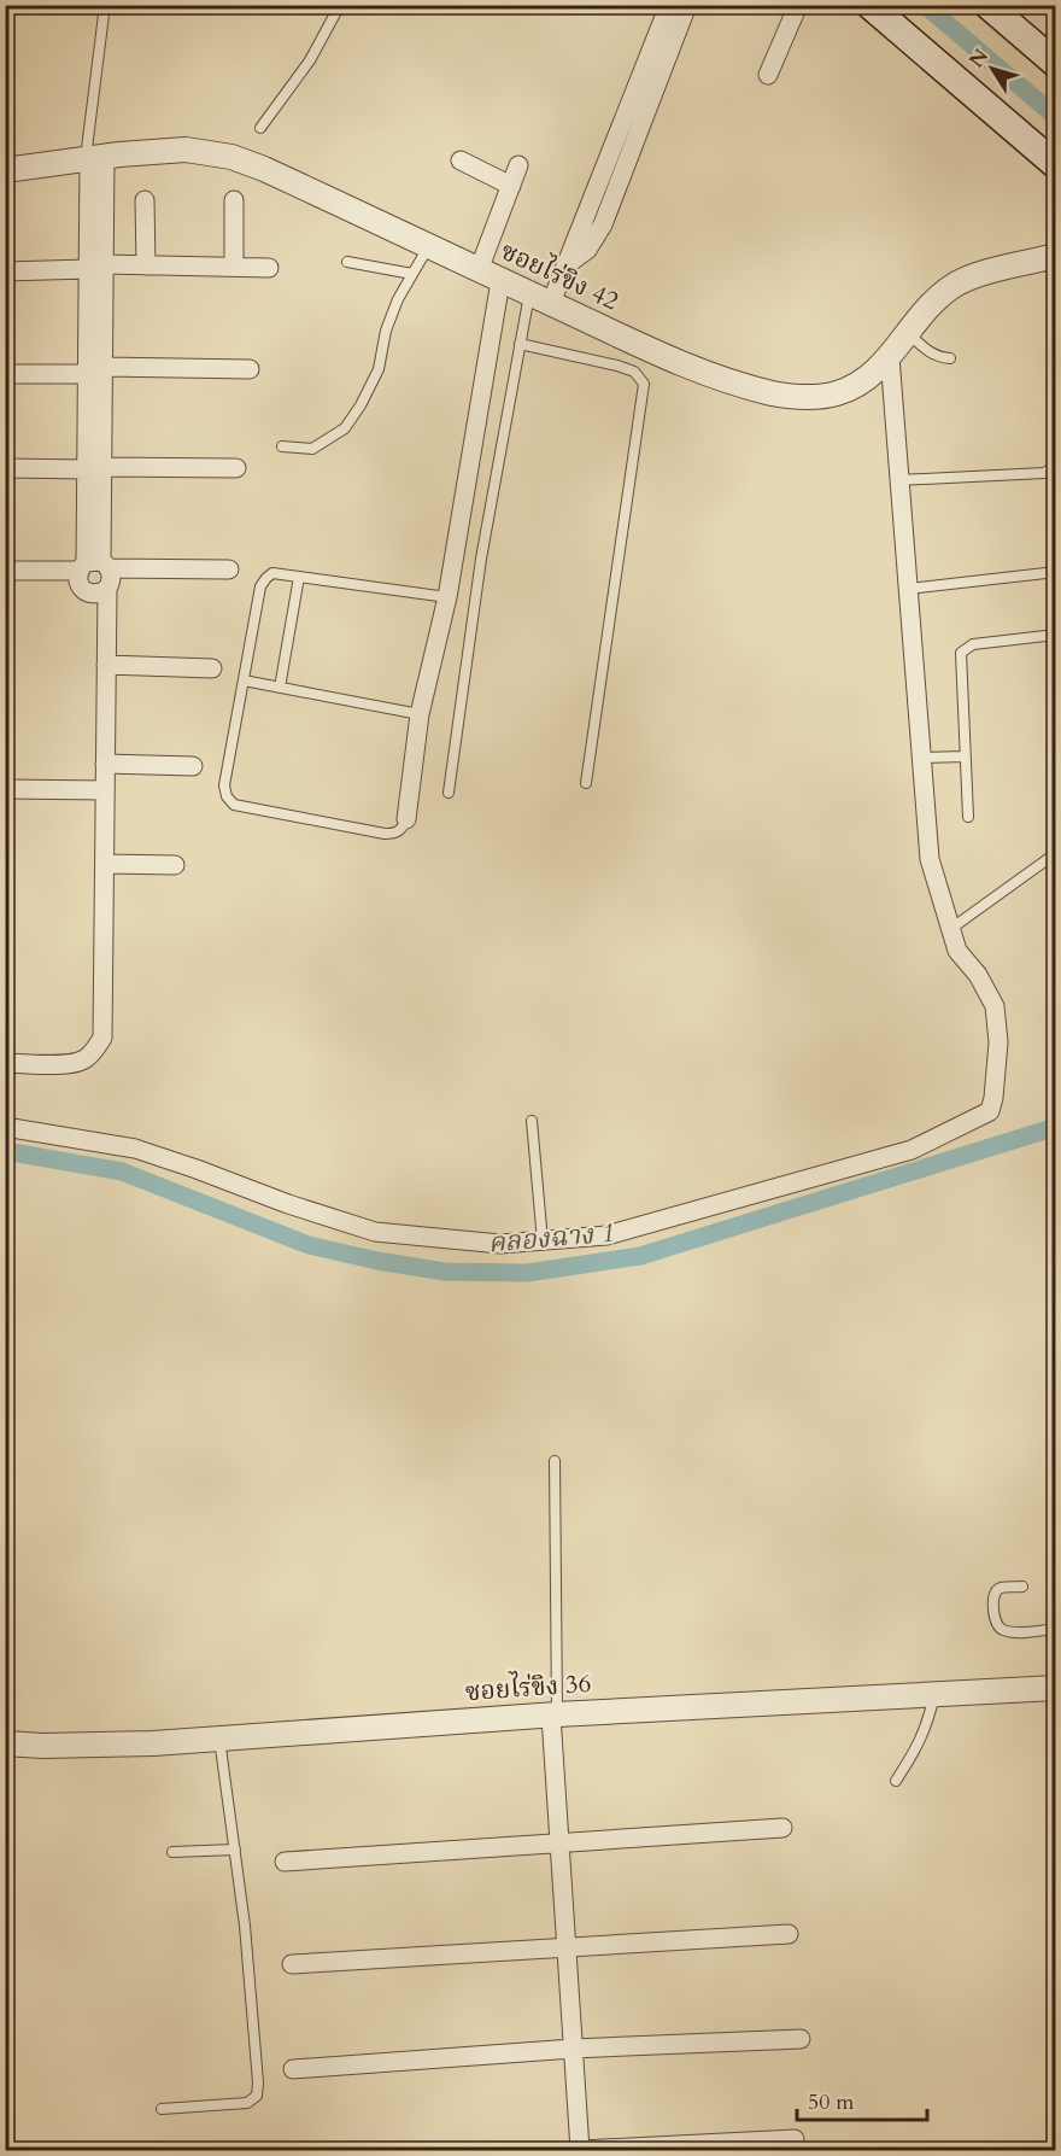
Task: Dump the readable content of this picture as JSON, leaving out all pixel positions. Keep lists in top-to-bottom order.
{
  "streets": {
    "street": ["ซอยไร่ขิง 42", "ซอยไร่ขิง 36"]
  },
  "water": ["คลองฉาง 1"],
  "scale_bar": "50 m",
  "north": "top left"
}
